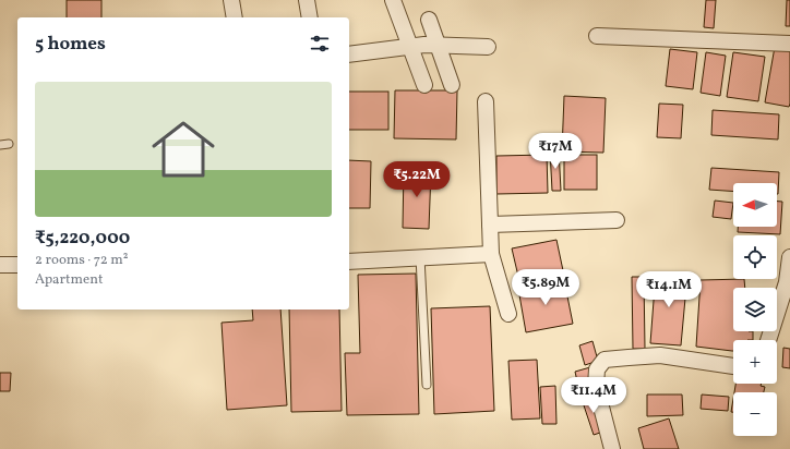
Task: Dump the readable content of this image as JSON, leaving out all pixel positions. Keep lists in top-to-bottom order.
{
  "north": "left",
  "page": {
    "heading": "5 homes",
    "list": [
      {
        "name": "₹5,220,000",
        "note": "2 rooms · 72 m² · Apartment"
      }
    ],
    "price": [
      "₹17M",
      "₹5.22M",
      "₹5.89M",
      "₹14.1M",
      "₹11.4M"
    ],
    "map_buttons": ["+", "−"]
  }
}
